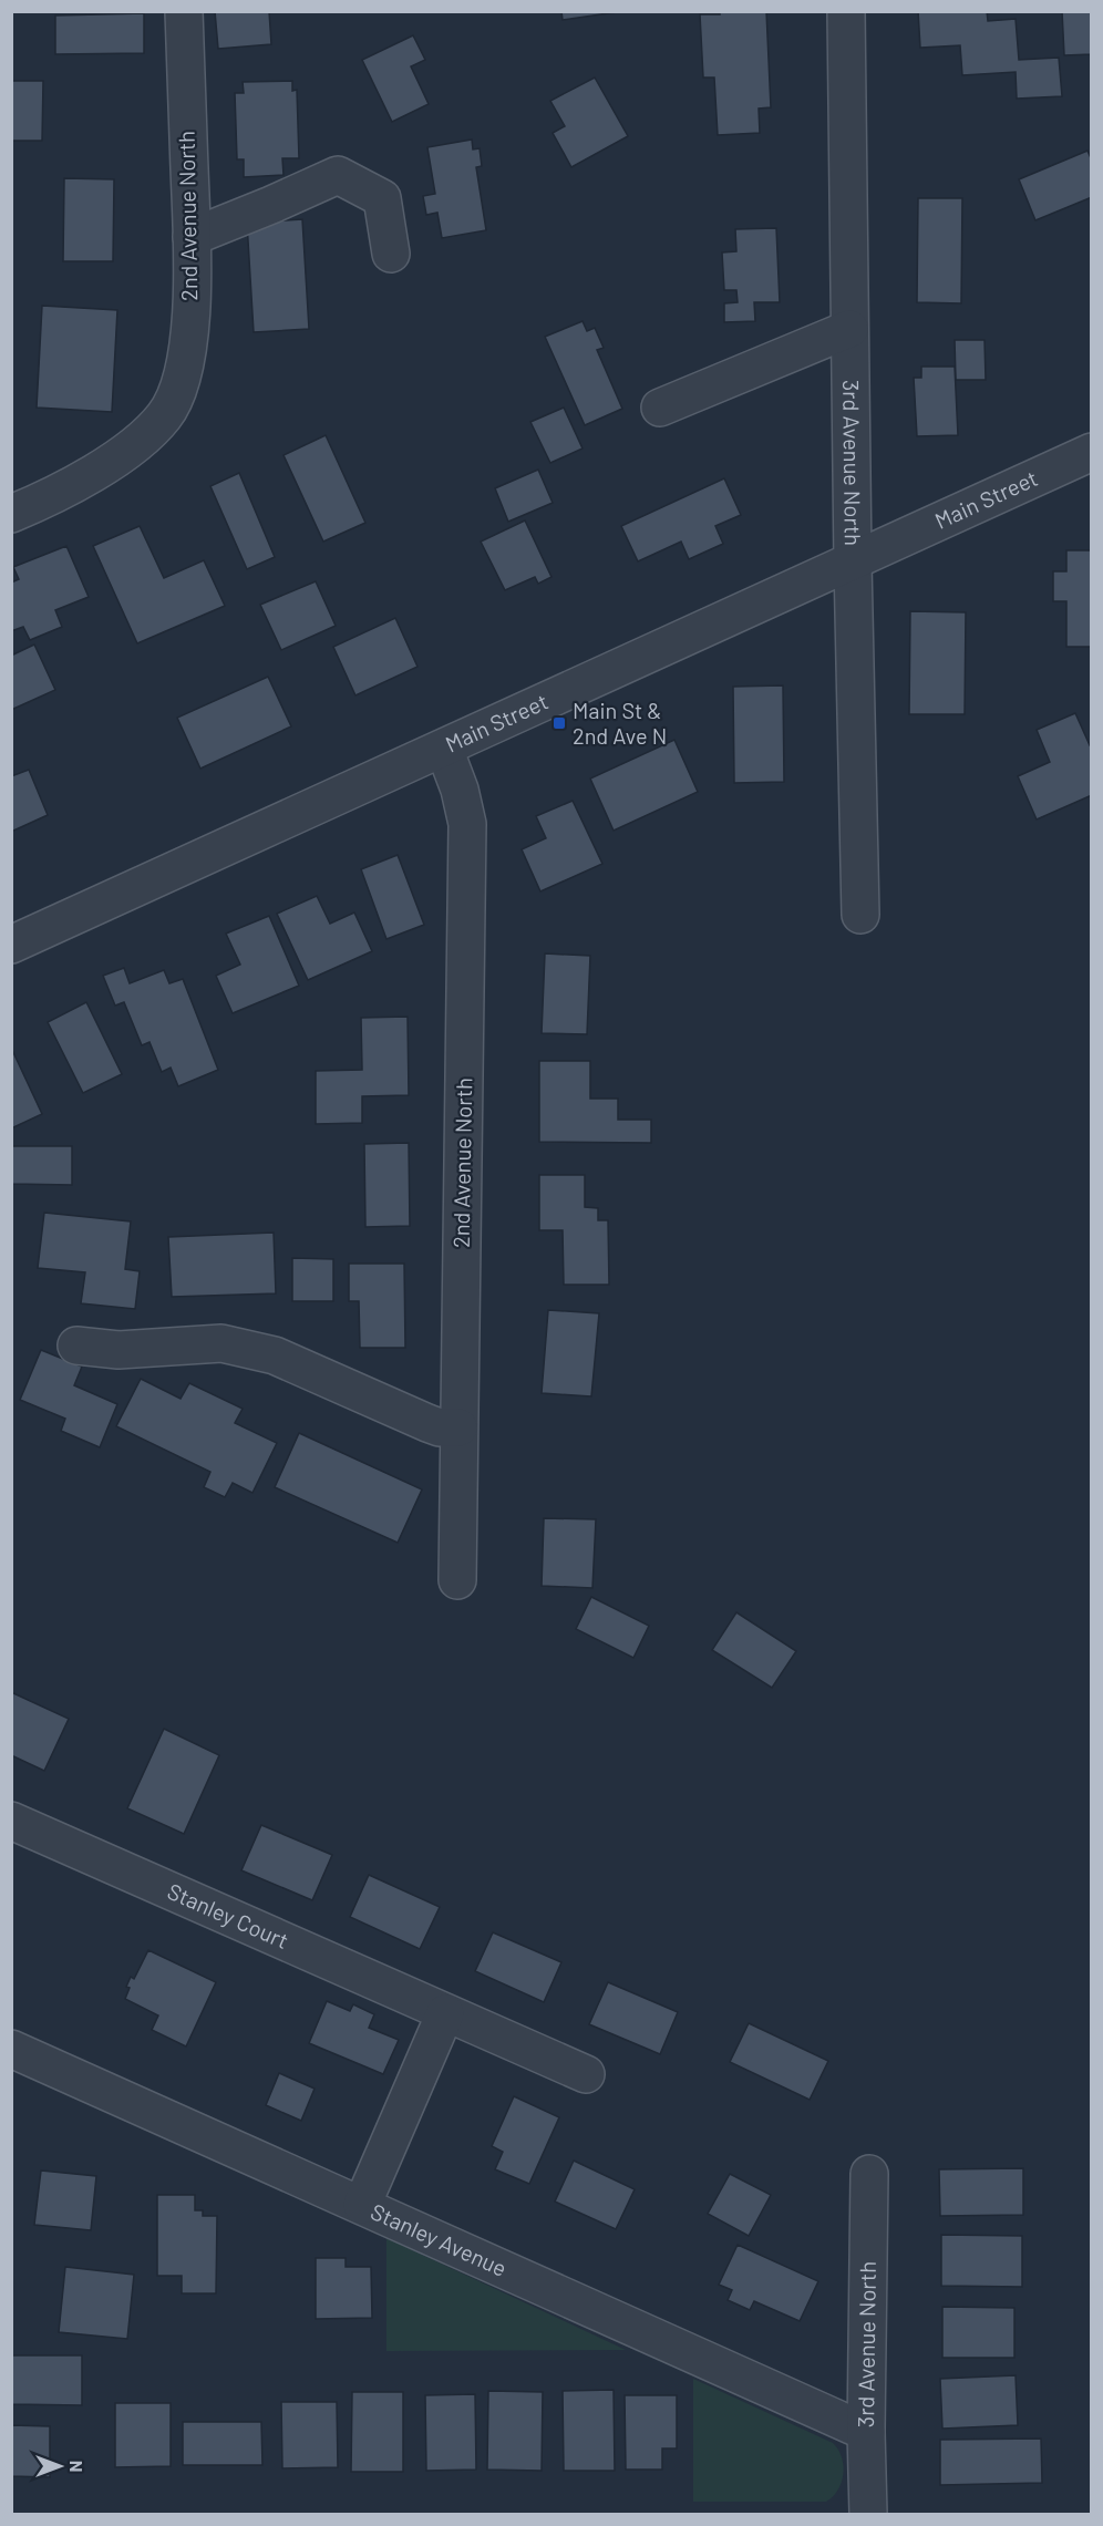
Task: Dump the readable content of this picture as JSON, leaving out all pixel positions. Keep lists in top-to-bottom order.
{
  "streets": {
    "street": [
      "2nd Avenue North",
      "3rd Avenue North",
      "Main Street",
      "Stanley Court",
      "Stanley Avenue"
    ]
  },
  "crossings": [
    ["2nd Avenue North", "Main Street"],
    ["3rd Avenue North", "Main Street"],
    ["3rd Avenue North", "Stanley Avenue"]
  ],
  "places": {
    "transit": ["Main St & 2nd Ave N"]
  },
  "north": "right"
}
